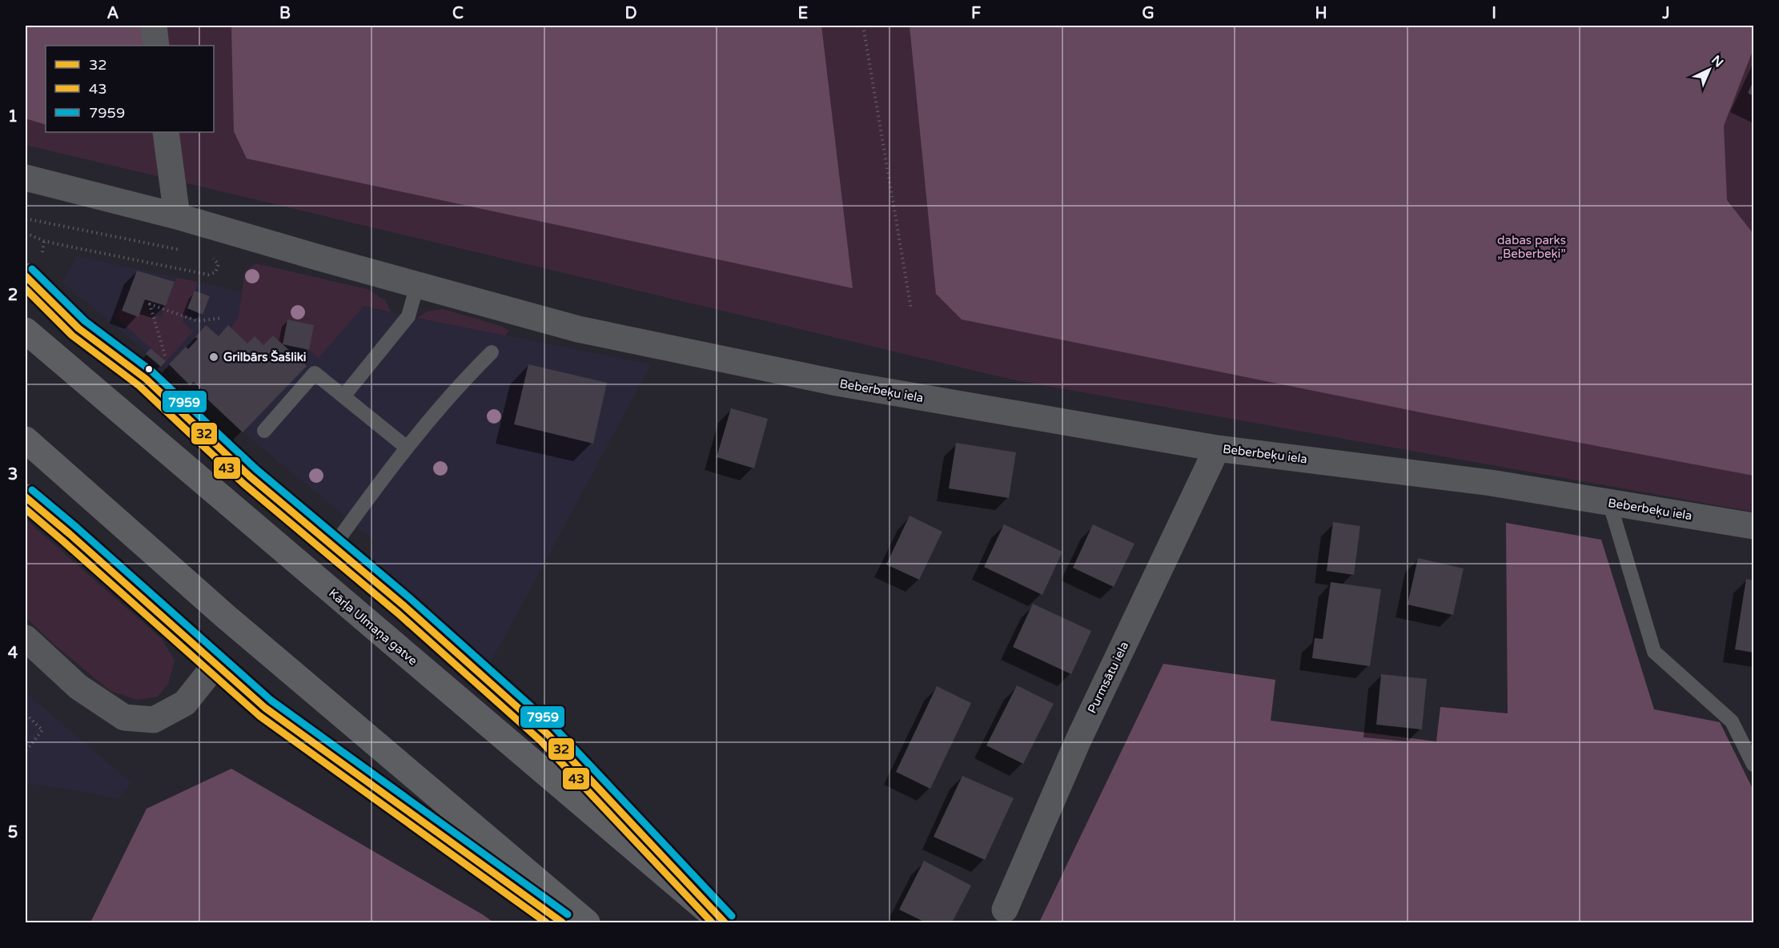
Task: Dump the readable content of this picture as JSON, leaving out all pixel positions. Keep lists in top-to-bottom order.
{
  "streets": {
    "highway": ["Kārļa Ulmaņa gatve"],
    "street": ["Beberbeķu iela", "Purmsātu iela"]
  },
  "crossings": [
    ["Beberbeķu iela", "Purmsātu iela"]
  ],
  "parks": ["dabas parks „Beberbeķi”"],
  "places": ["Grilbārs Šašliki"],
  "lines": ["transit line 7959", "transit line 32", "transit line 43"],
  "legend": ["32", "43", "7959"],
  "north": "top right",
  "grid": {
    "columns": [
      "A",
      "B",
      "C",
      "D",
      "E",
      "F",
      "G",
      "H",
      "I",
      "J"
    ],
    "rows": [
      "1",
      "2",
      "3",
      "4",
      "5"
    ]
  }
}
